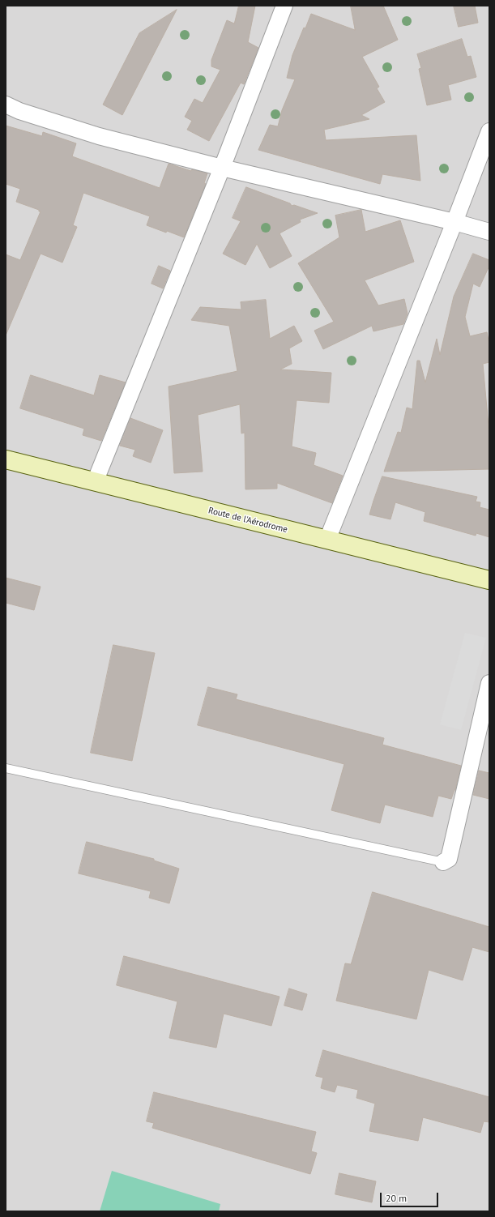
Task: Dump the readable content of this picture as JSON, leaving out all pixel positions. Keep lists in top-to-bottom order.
{
  "streets": {
    "street": ["Route de l'Aérodrome"]
  },
  "scale_bar": "20 m"
}
